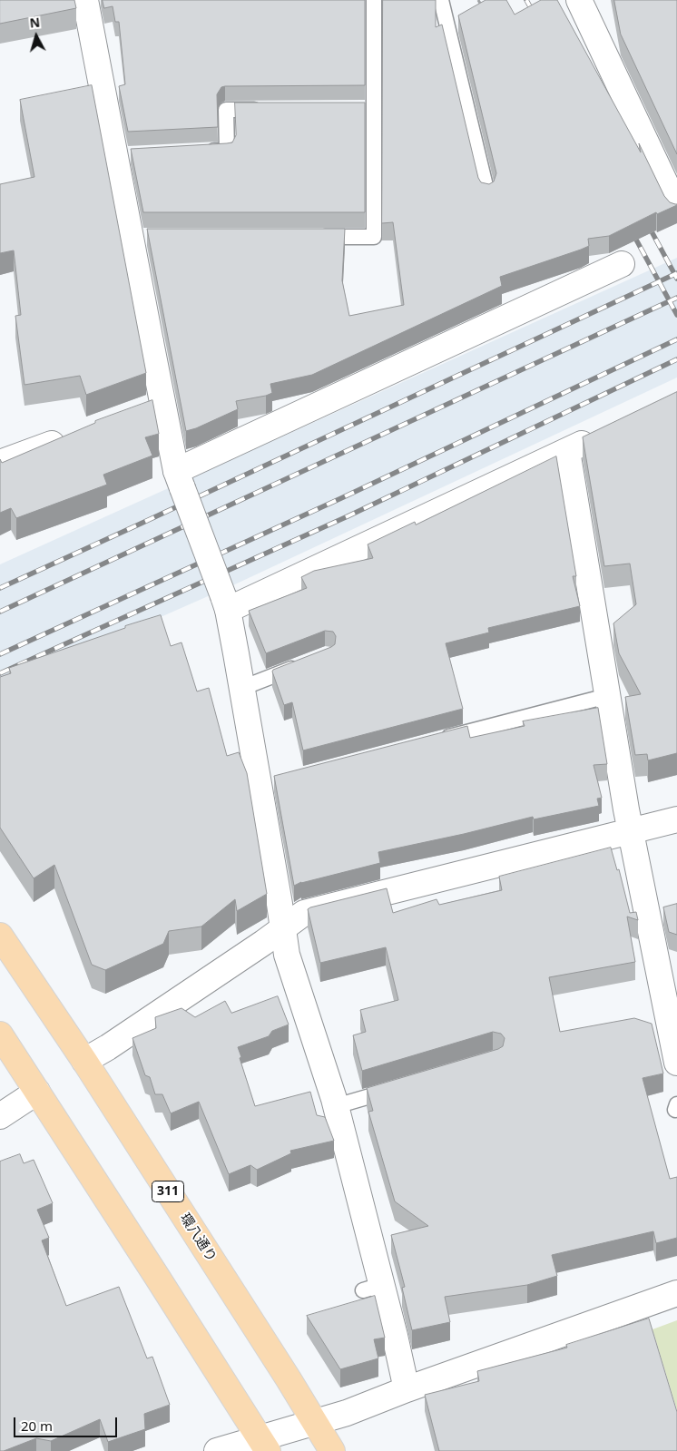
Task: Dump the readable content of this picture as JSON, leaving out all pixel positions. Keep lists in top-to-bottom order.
{
  "streets": {
    "main road": ["311", "環八通り"]
  },
  "scale_bar": "20 m",
  "north": "top"
}
